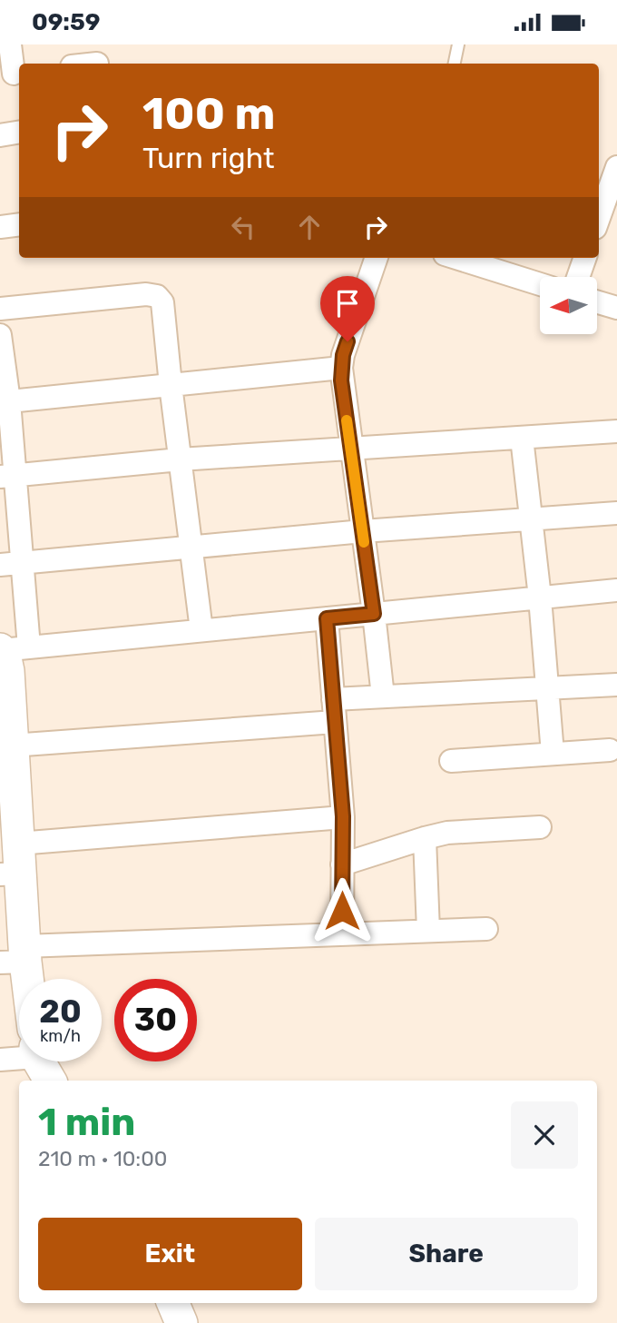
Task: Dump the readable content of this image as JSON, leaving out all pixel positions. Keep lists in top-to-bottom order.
{
  "north": "left",
  "page": {
    "status": "09:59",
    "turn": ["100 m", "Turn right"],
    "speed": "20 km/h",
    "limit": "30",
    "heading": ["1 min", "210 m · 10:00"],
    "buttons": ["Exit", "Share"]
  }
}
